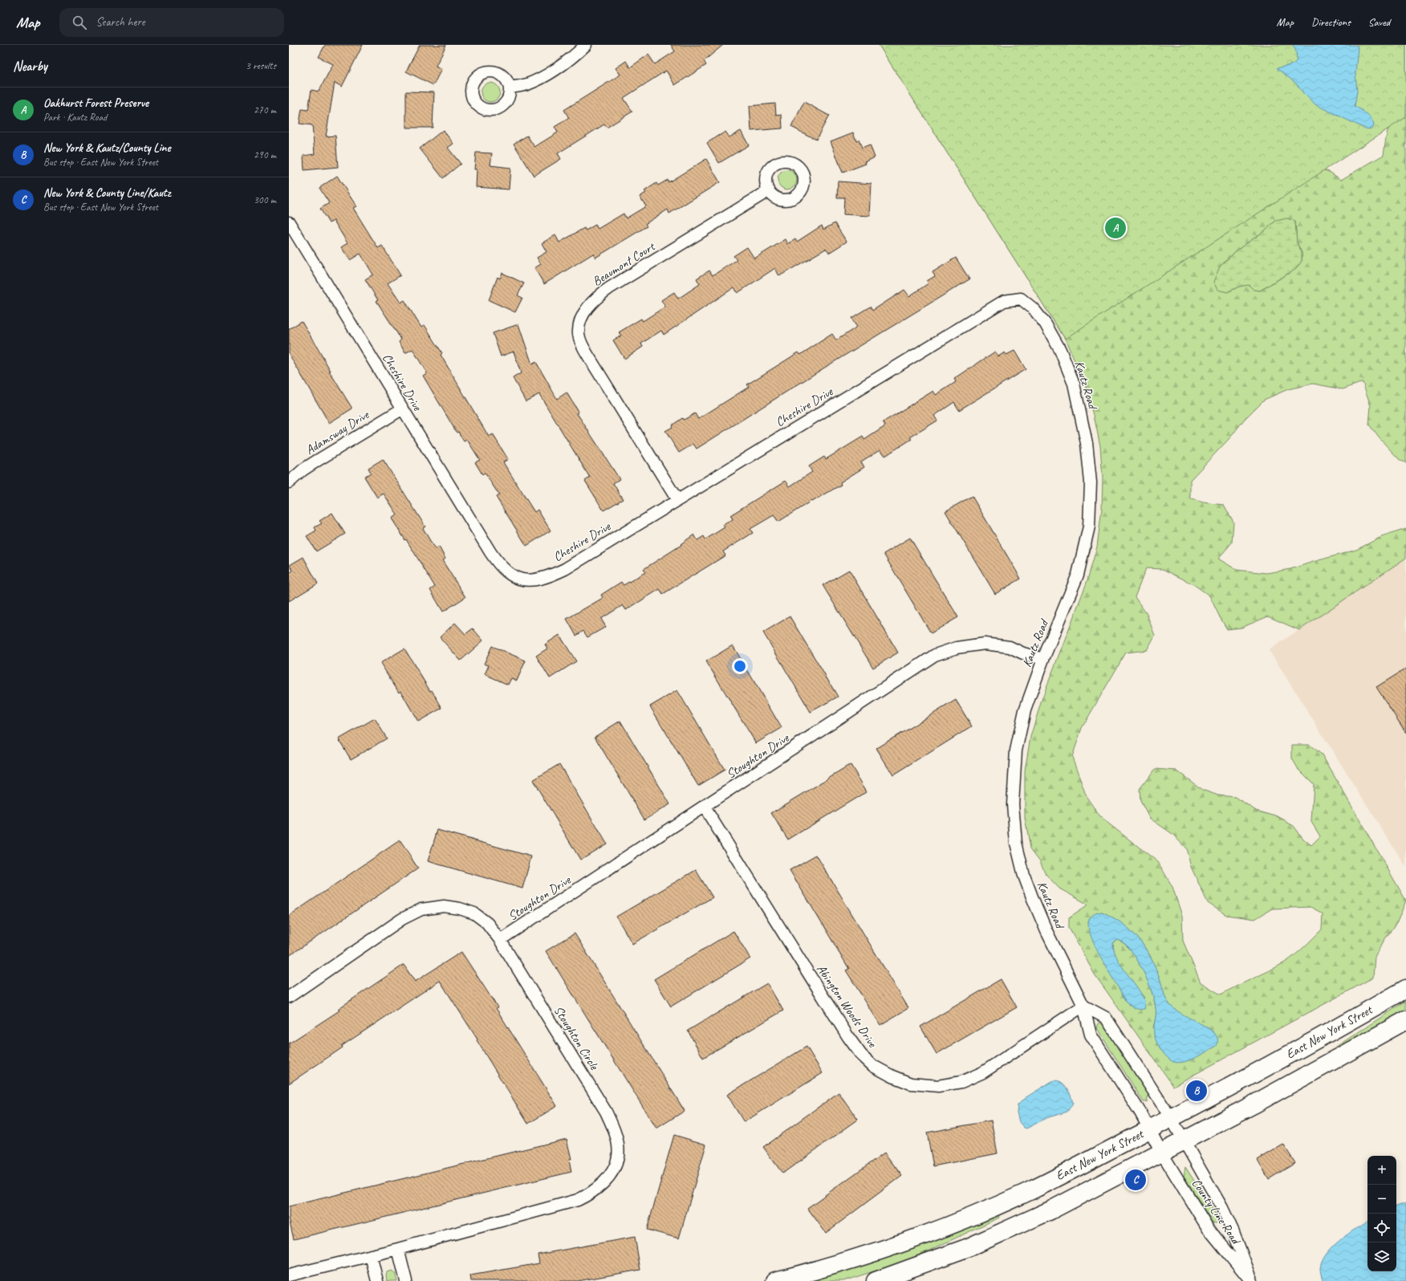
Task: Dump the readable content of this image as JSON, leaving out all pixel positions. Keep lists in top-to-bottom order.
{
  "streets": {
    "main road": ["East New York Street"],
    "street": [
      "Beaumont Court",
      "Cheshire Drive",
      "Kautz Road",
      "Adamsway Drive",
      "Stoughton Drive",
      "Abington Woods Drive",
      "Stoughton Circle",
      "County Line Road"
    ]
  },
  "crossings": [
    ["Beaumont Court", "Cheshire Drive"],
    ["Cheshire Drive", "Kautz Road"],
    ["Cheshire Drive", "Adamsway Drive"],
    ["Kautz Road", "Stoughton Drive"],
    ["Kautz Road", "Abington Woods Drive"],
    ["Kautz Road", "East New York Street"],
    ["Kautz Road", "County Line Road"],
    ["Stoughton Drive", "Abington Woods Drive"],
    ["Stoughton Drive", "Stoughton Circle"],
    ["East New York Street", "County Line Road"]
  ],
  "page": {
    "header": "Map",
    "search": "Search here",
    "nav": ["Map", "Directions", "Saved"],
    "heading": ["Nearby", "3 results"],
    "list": [
      {
        "mark": "A",
        "name": "Oakhurst Forest Preserve",
        "note": "Park · Kautz Road",
        "value": "270 m"
      },
      {
        "mark": "B",
        "name": "New York & Kautz/County Line",
        "note": "Bus stop · East New York Street",
        "value": "290 m"
      },
      {
        "mark": "C",
        "name": "New York & County Line/Kautz",
        "note": "Bus stop · East New York Street",
        "value": "300 m"
      }
    ],
    "pins": ["A", "B", "C"],
    "map_buttons": ["+", "−"]
  }
}
